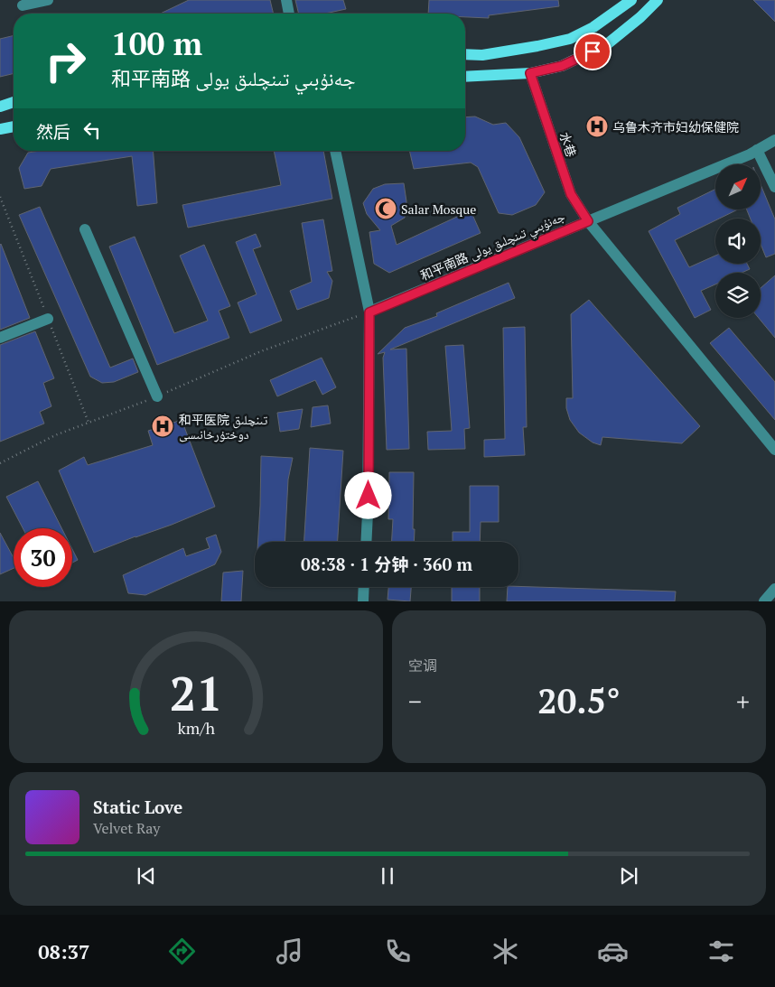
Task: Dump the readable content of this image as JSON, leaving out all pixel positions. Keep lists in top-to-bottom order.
{
  "streets": {
    "street": ["水巷", "和平南路 جەنۇبىي تىنچلىق يولى"]
  },
  "crossings": [
    ["水巷", "和平南路 جەنۇبىي تىنچلىق يولى"]
  ],
  "places": {
    "hospital": ["乌鲁木齐市妇幼保健院", "和平医院 تىنچلىق دوختۇرخانىسى"],
    "mosque": ["Salar Mosque"]
  },
  "north": "top right",
  "page": {
    "turn": ["100 m", "和平南路 جەنۇبىي تىنچلىق يولى"],
    "then": "然后",
    "limit": "30",
    "trip": "08:38 · 1 分钟 · 360 m",
    "tile": "空调",
    "heat": ["−", "20.5°", "+"],
    "song": ["Static Love", "Velvet Ray"],
    "tabs": "08:37",
    "gauge": ["21", "km/h"]
  }
}
